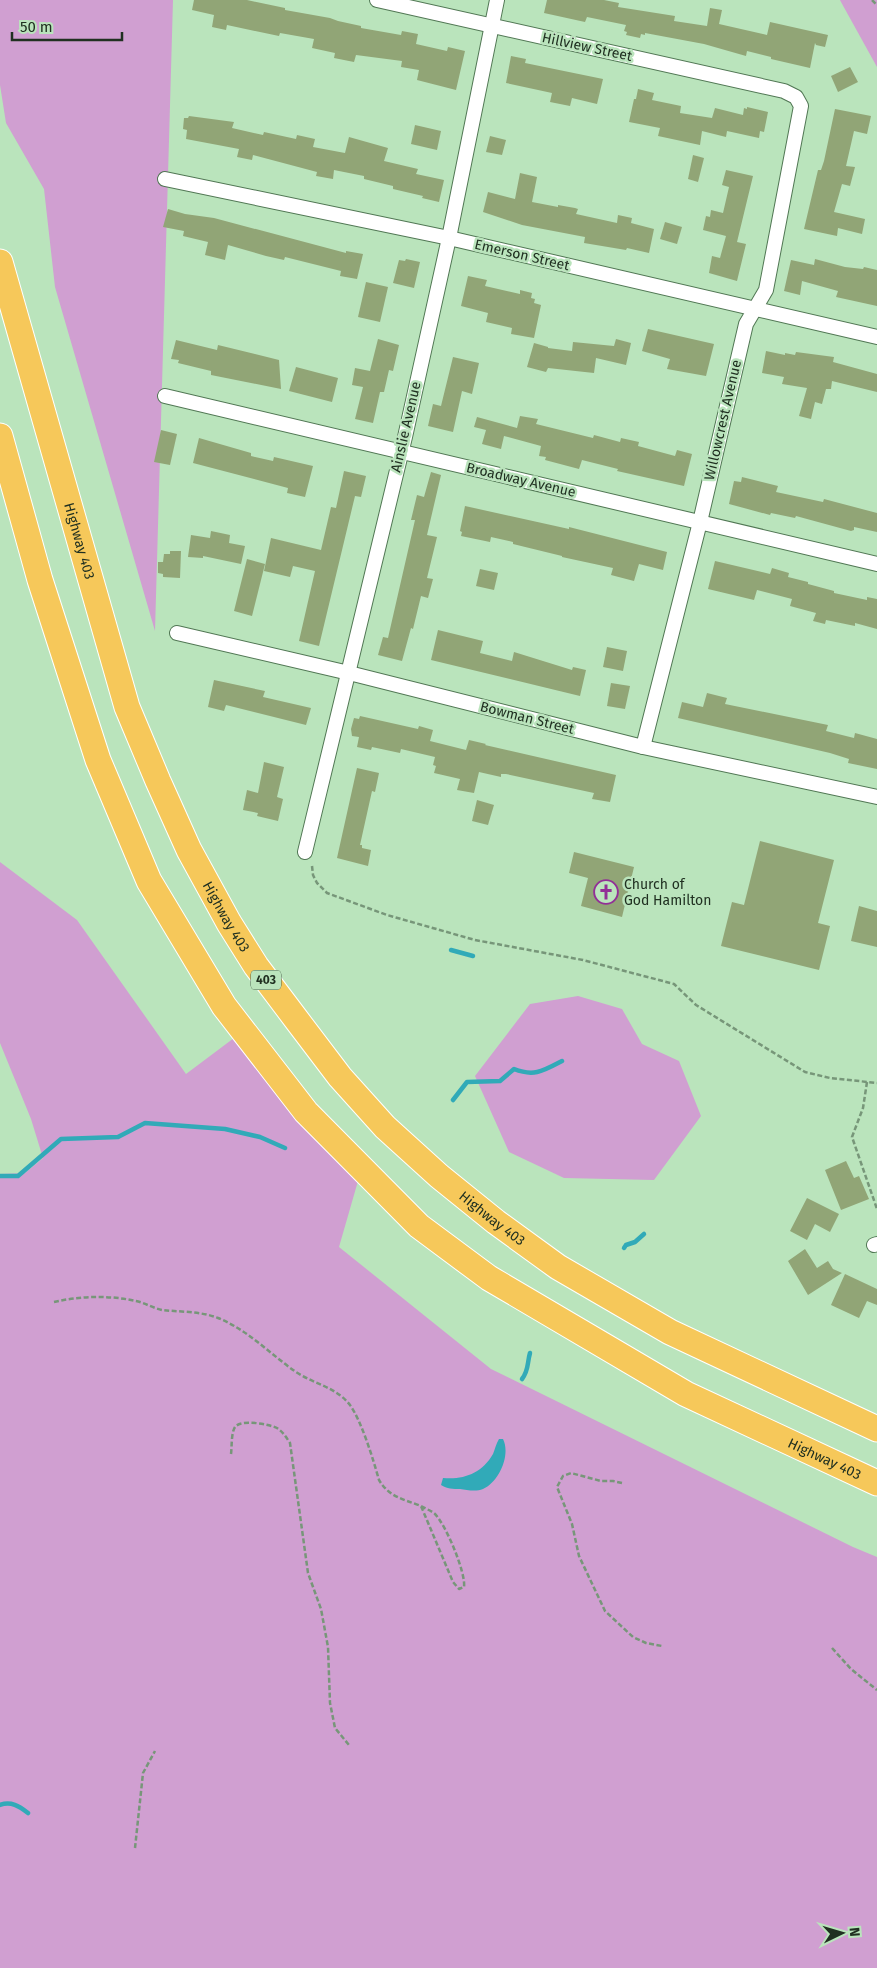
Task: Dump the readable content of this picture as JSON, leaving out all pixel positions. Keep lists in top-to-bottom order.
{
  "streets": {
    "highway": ["Highway 403", "403"],
    "street": [
      "Hillview Street",
      "Emerson Street",
      "Willowcrest Avenue",
      "Ainslie Avenue",
      "Broadway Avenue",
      "Bowman Street"
    ]
  },
  "crossings": [
    ["Hillview Street", "Willowcrest Avenue"],
    ["Hillview Street", "Ainslie Avenue"],
    ["Emerson Street", "Willowcrest Avenue"],
    ["Emerson Street", "Ainslie Avenue"],
    ["Willowcrest Avenue", "Broadway Avenue"],
    ["Willowcrest Avenue", "Bowman Street"],
    ["Ainslie Avenue", "Broadway Avenue"],
    ["Ainslie Avenue", "Bowman Street"]
  ],
  "places": {
    "church": ["Church of God Hamilton"]
  },
  "scale_bar": "50 m",
  "north": "right"
}
